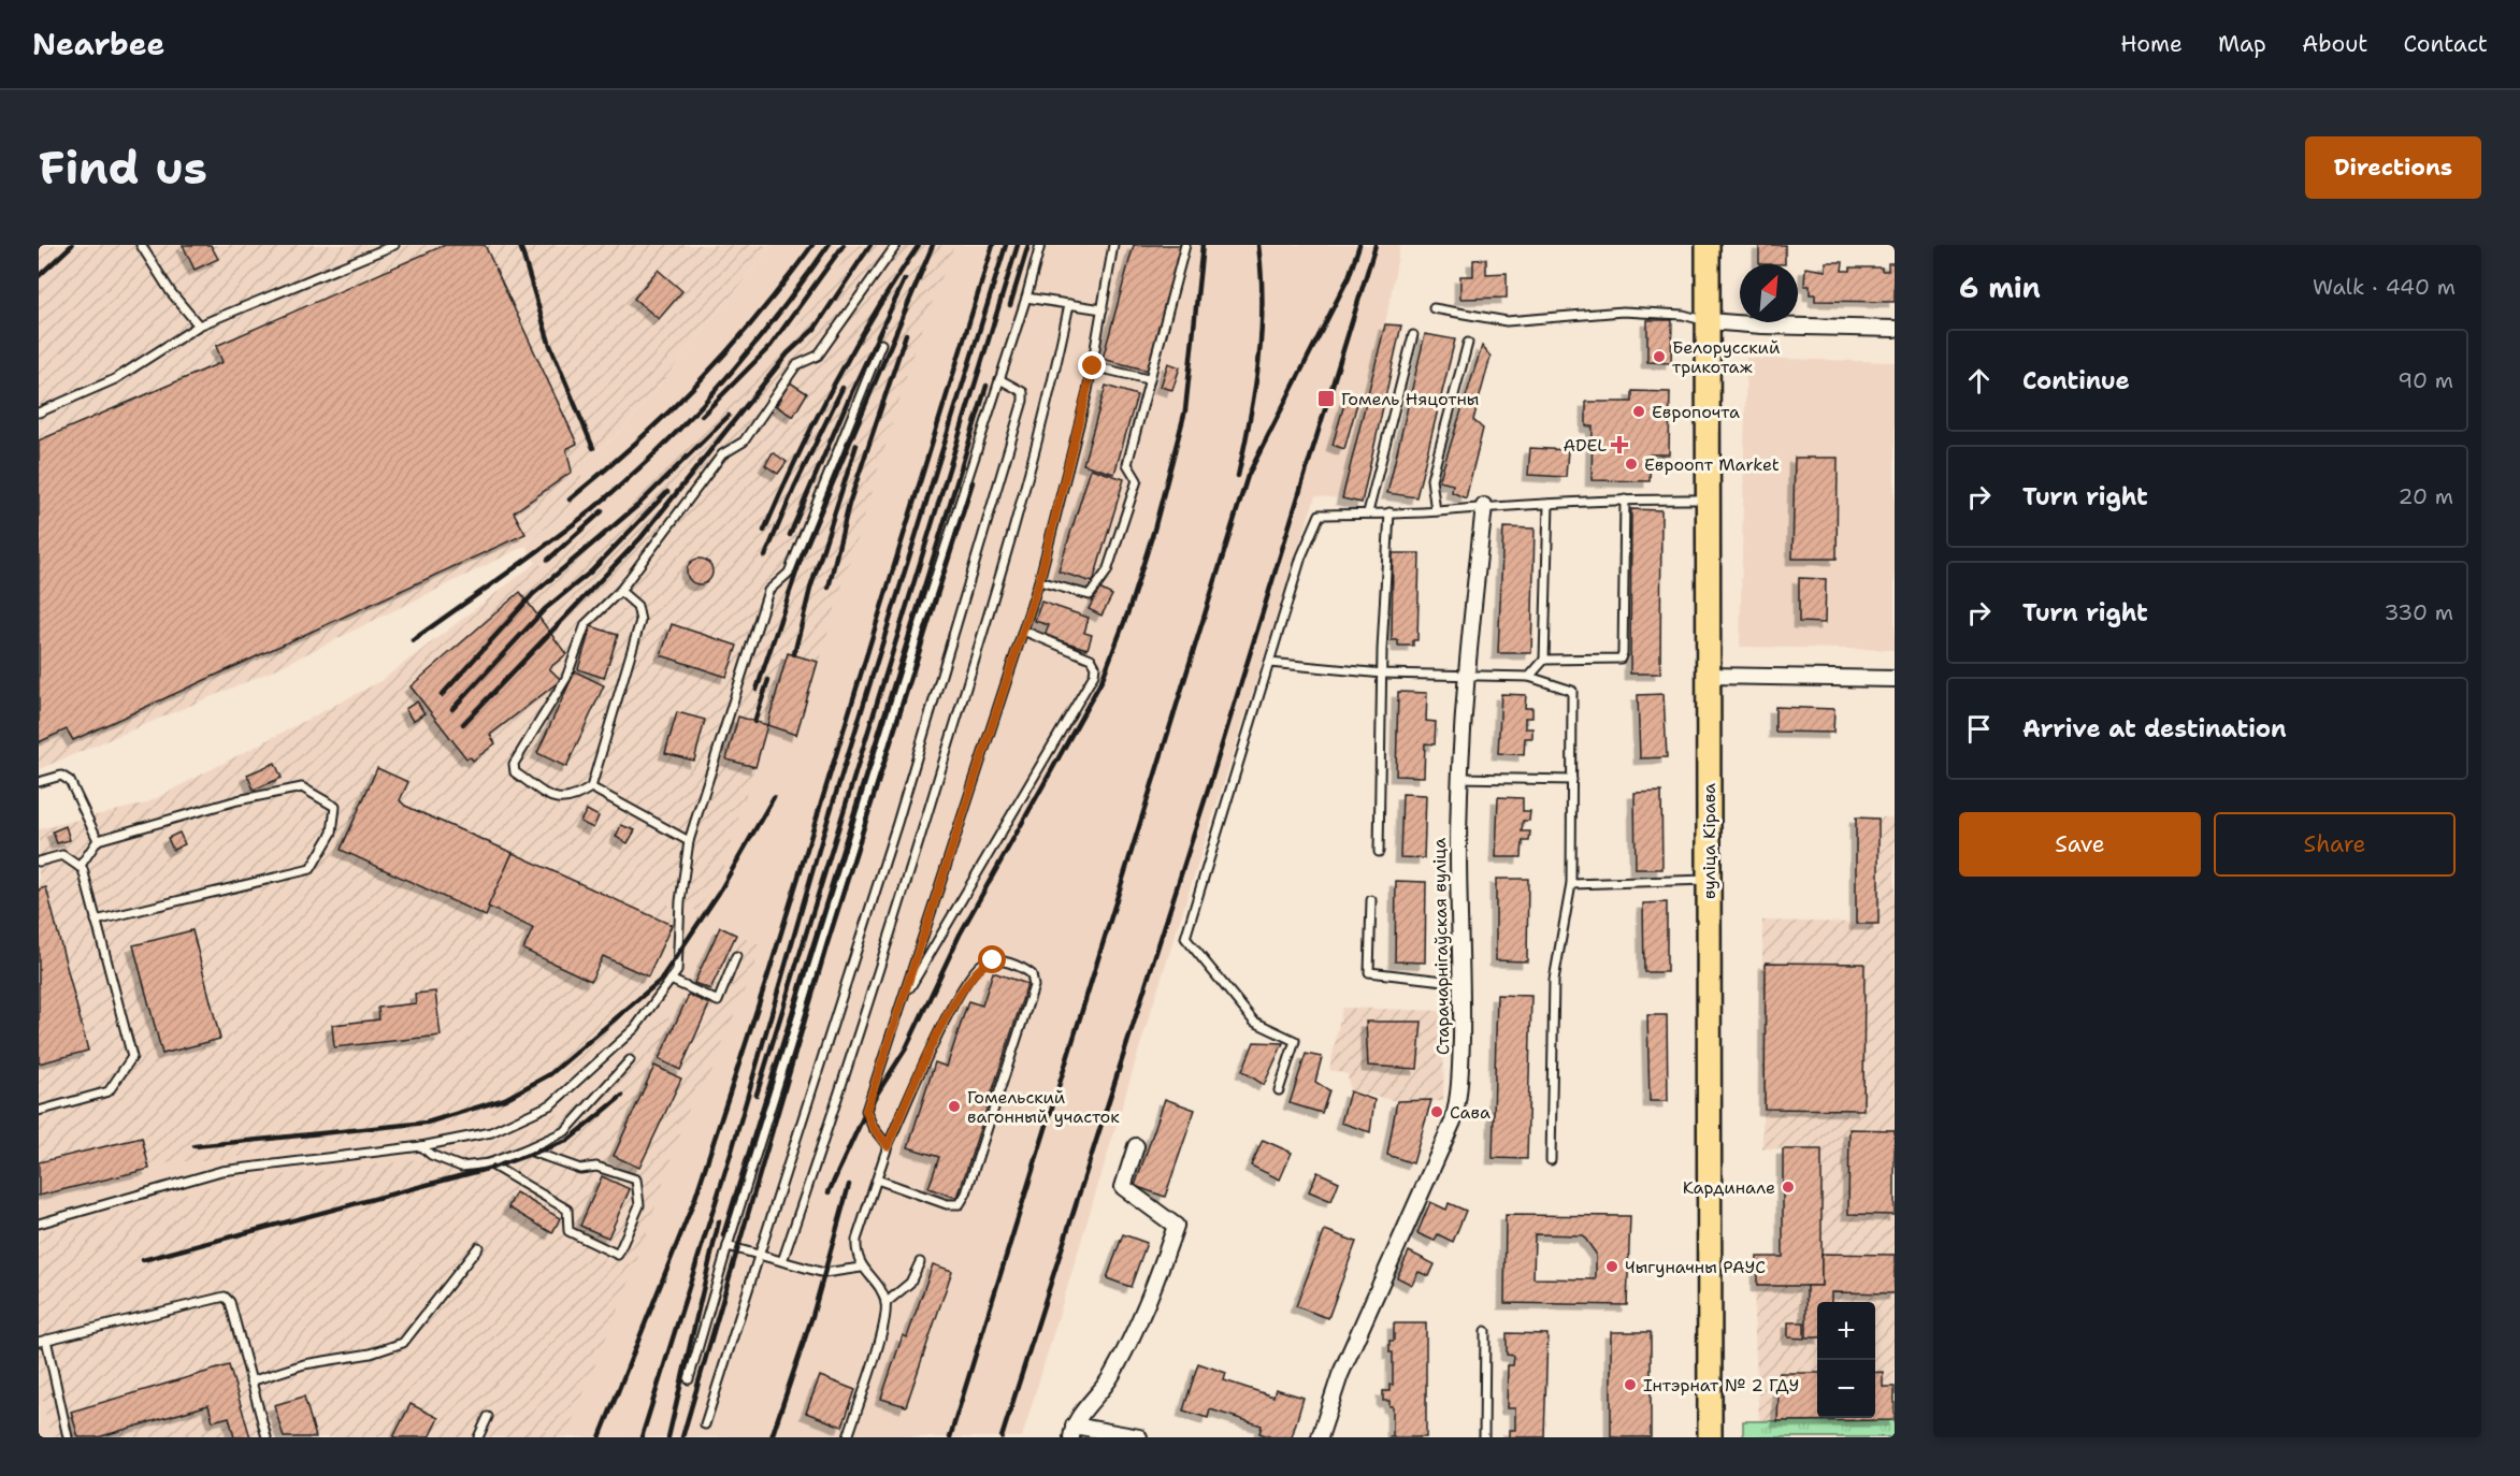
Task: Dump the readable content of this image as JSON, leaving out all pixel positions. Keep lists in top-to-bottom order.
{
  "streets": {
    "main road": ["вуліца Кірава"],
    "street": ["Старачарнігаўская вуліца"]
  },
  "places": {
    "other": [
      "Белорусский трикотаж",
      "Европочта",
      "Евроопт Market",
      "Гомельский вагонный участок",
      "Сава",
      "Кардинале",
      "Чыгуначны РАУС",
      "Інтэрнат № 2 ГДУ"
    ],
    "transit": ["Гомель Няцотны"],
    "health": ["ADEL"]
  },
  "north": "top right",
  "page": {
    "header": "Nearbee",
    "nav": [
      "Home",
      "Map",
      "About",
      "Contact"
    ],
    "buttons": [
      "Directions",
      ["Save", "Share"]
    ],
    "title": "Find us",
    "heading": ["6 min", "Walk · 440 m"],
    "list": [
      ["Continue", "90 m"],
      ["Turn right", "20 m"],
      ["Turn right", "330 m"],
      "Arrive at destination"
    ],
    "map_buttons": ["+", "−"]
  }
}
